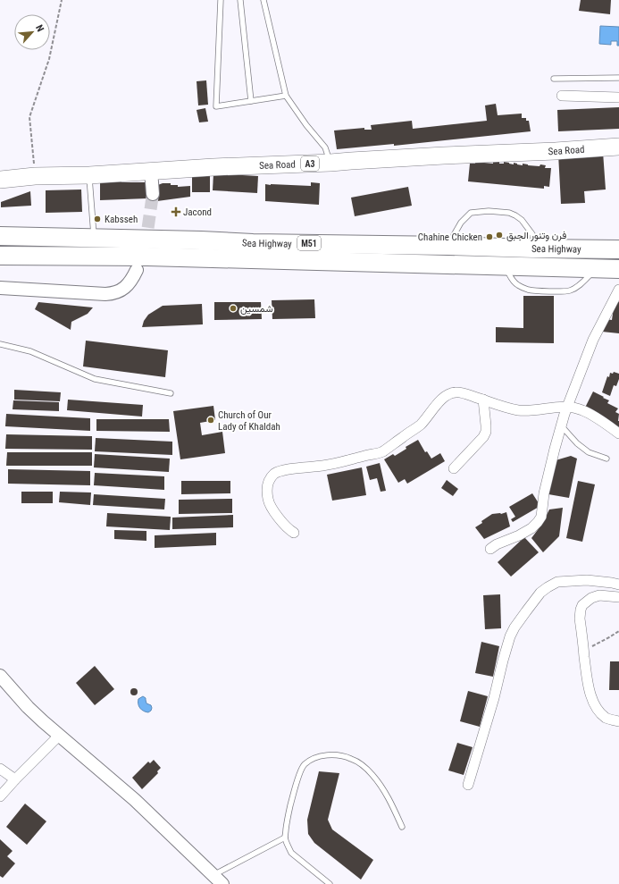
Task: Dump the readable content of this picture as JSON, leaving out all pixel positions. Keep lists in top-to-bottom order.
{
  "streets": {
    "highway": [
      "Sea Road",
      "A3",
      "Sea Highway",
      "M51"
    ]
  },
  "places": {
    "health": ["Jacond"],
    "other": [
      "Kabsseh",
      "فرن وتنور الجبق",
      "Chahine Chicken",
      "شمسين",
      "Church of Our Lady of Khaldah"
    ]
  },
  "north": "top right"
}
